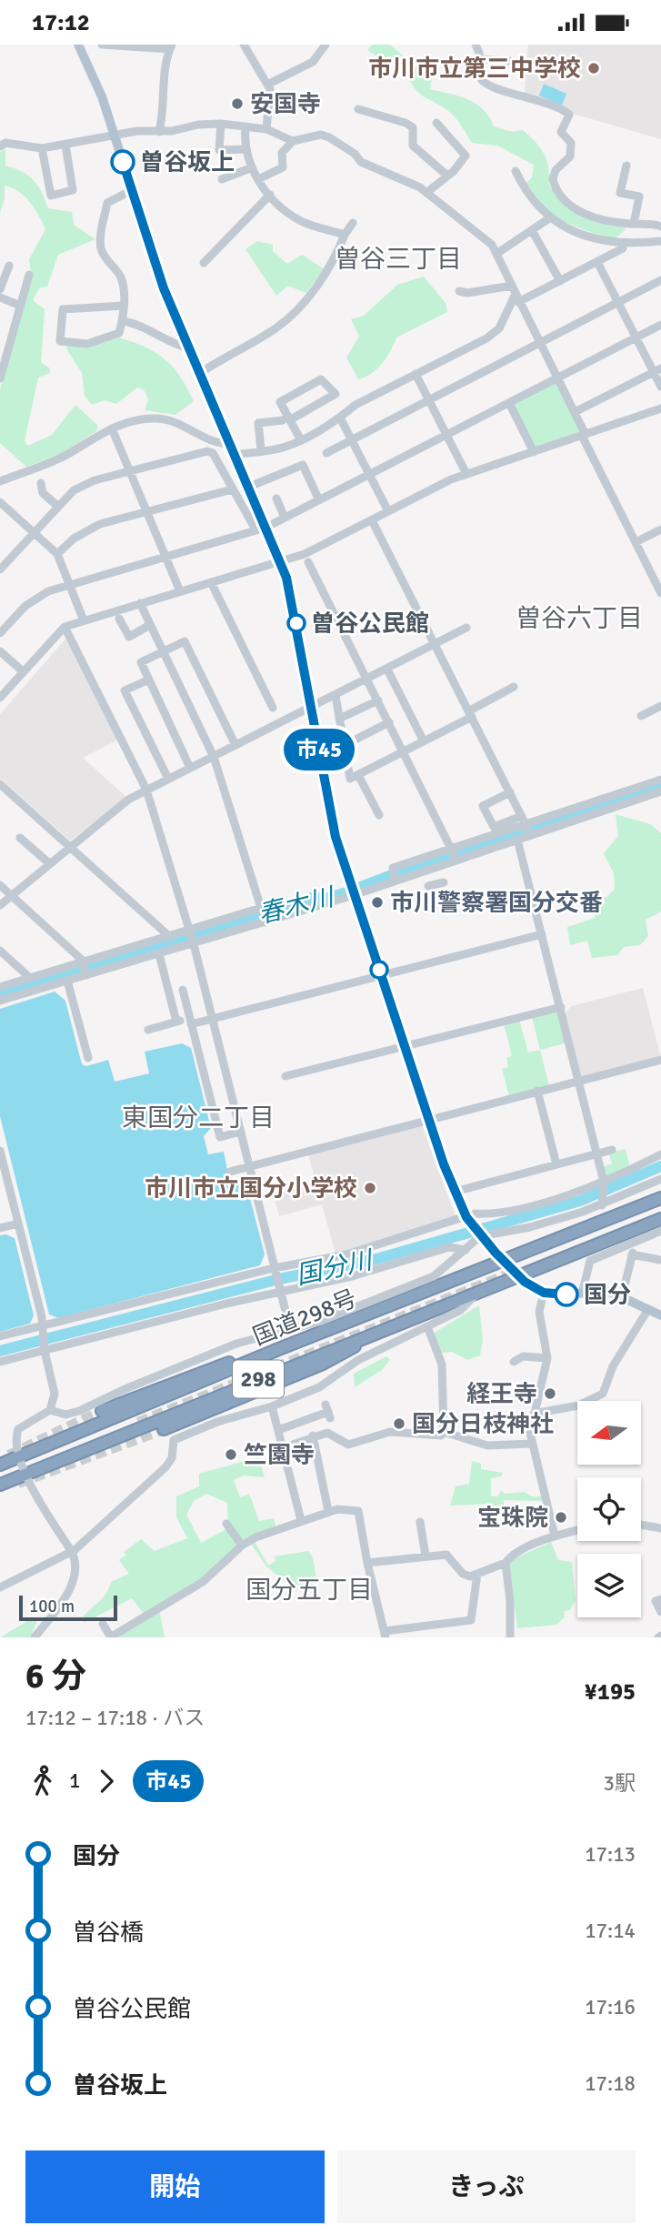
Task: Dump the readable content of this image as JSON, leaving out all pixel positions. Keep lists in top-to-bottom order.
{
  "streets": {
    "highway": ["国道298号", "298"]
  },
  "districts": [
    "曽谷三丁目",
    "曽谷六丁目",
    "東国分二丁目",
    "国分五丁目"
  ],
  "water": ["春木川", "国分川"],
  "places": [
    "市川市立第三中学校",
    "安国寺",
    "曽谷坂上",
    "曽谷公民館",
    "市川警察署国分交番",
    "市川市立国分小学校",
    "国分",
    "経王寺",
    "国分日枝神社",
    "竺園寺",
    "宝珠院"
  ],
  "lines": ["bus line 市45"],
  "scale_bar": "100 m",
  "north": "left",
  "page": {
    "status": "17:12",
    "on_map": "市45",
    "scale": "100 m",
    "heading": ["6 分", "17:12 – 17:18 · バス", "¥195"],
    "legs": ["1", "市45", "3駅"],
    "list": [
      {
        "name": "国分",
        "value": "17:13"
      },
      {
        "name": "曽谷橋",
        "value": "17:14"
      },
      {
        "name": "曽谷公民館",
        "value": "17:16"
      },
      {
        "name": "曽谷坂上",
        "value": "17:18"
      }
    ],
    "buttons": ["開始", "きっぷ"]
  }
}
